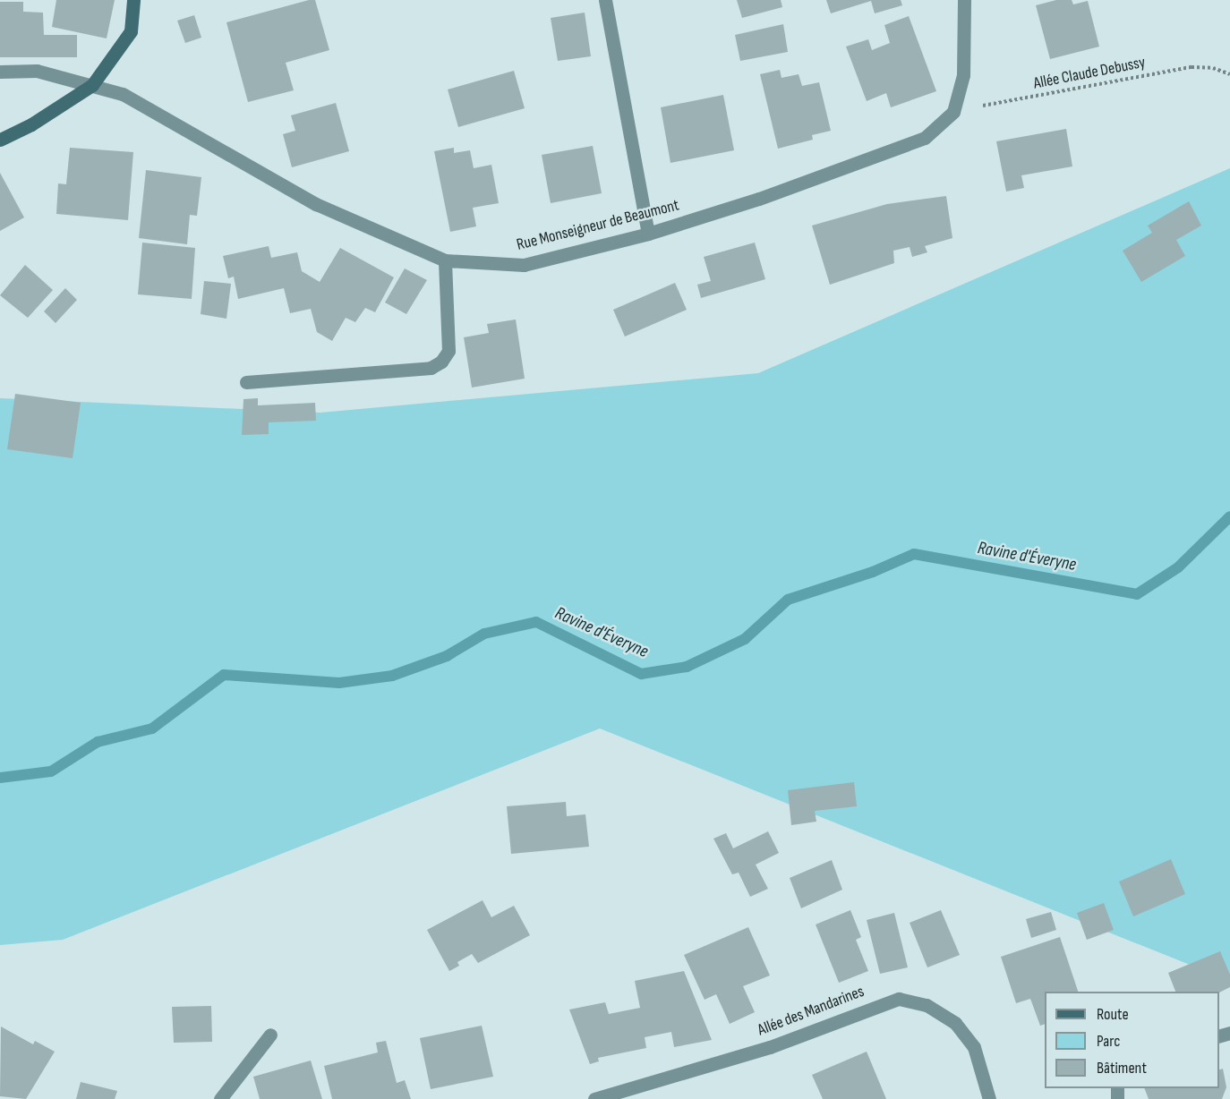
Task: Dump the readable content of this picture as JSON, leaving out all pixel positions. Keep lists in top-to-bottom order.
{
  "streets": {
    "street": ["Rue Monseigneur de Beaumont", "Allée des Mandarines"],
    "path": ["Allée Claude Debussy"]
  },
  "crossings": [
    ["Allée Claude Debussy", "Rue Monseigneur de Beaumont"]
  ],
  "water": ["Ravine d'Éveryne"],
  "legend": ["Route", "Parc", "Bâtiment"]
}
